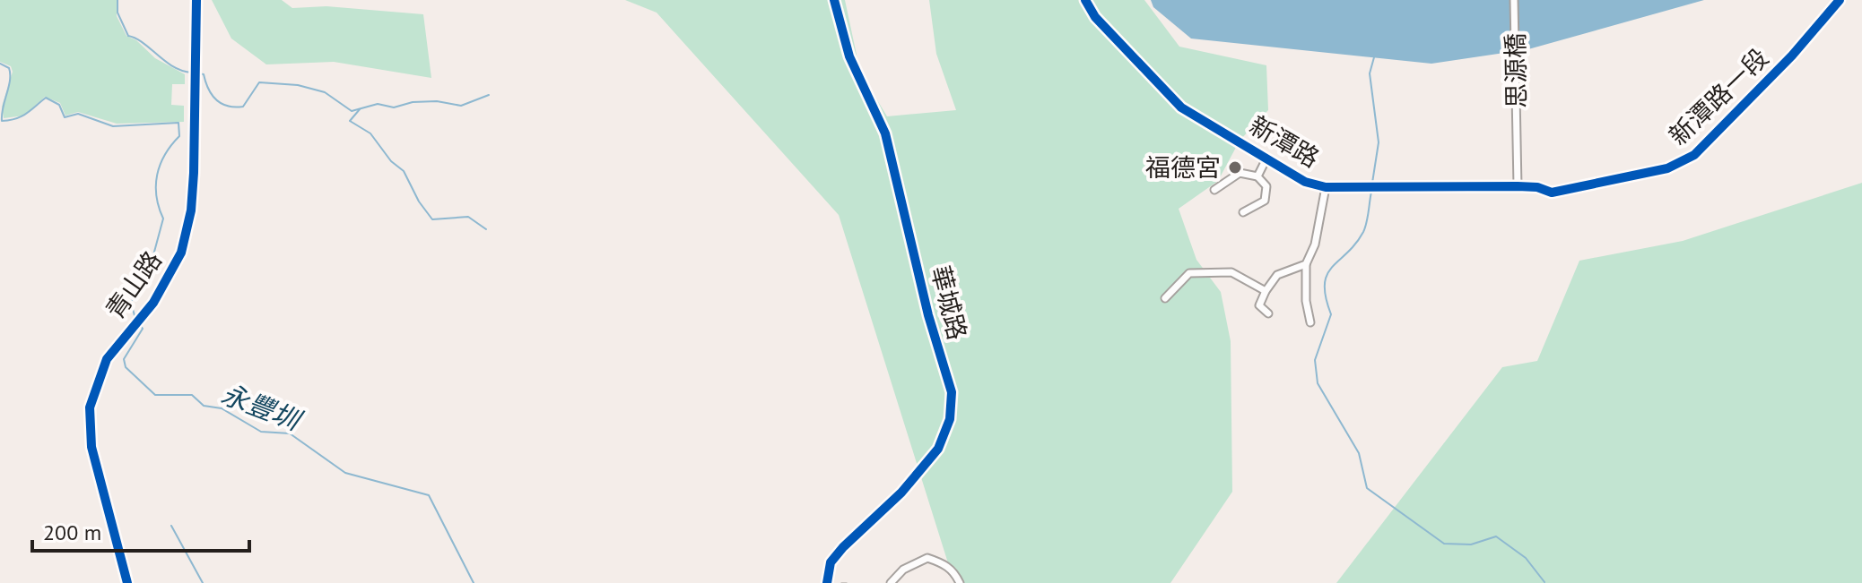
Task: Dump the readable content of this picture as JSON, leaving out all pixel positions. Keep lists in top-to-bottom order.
{
  "streets": {
    "street": [
      "思源橋",
      "新潭路一段",
      "新潭路",
      "青山路",
      "華城路"
    ]
  },
  "crossings": [
    ["思源橋", "新潭路一段"],
    ["思源橋", "新潭路"],
    ["新潭路一段", "新潭路"]
  ],
  "water": ["永豐圳"],
  "places": ["福德宮"],
  "scale_bar": "200 m"
}
